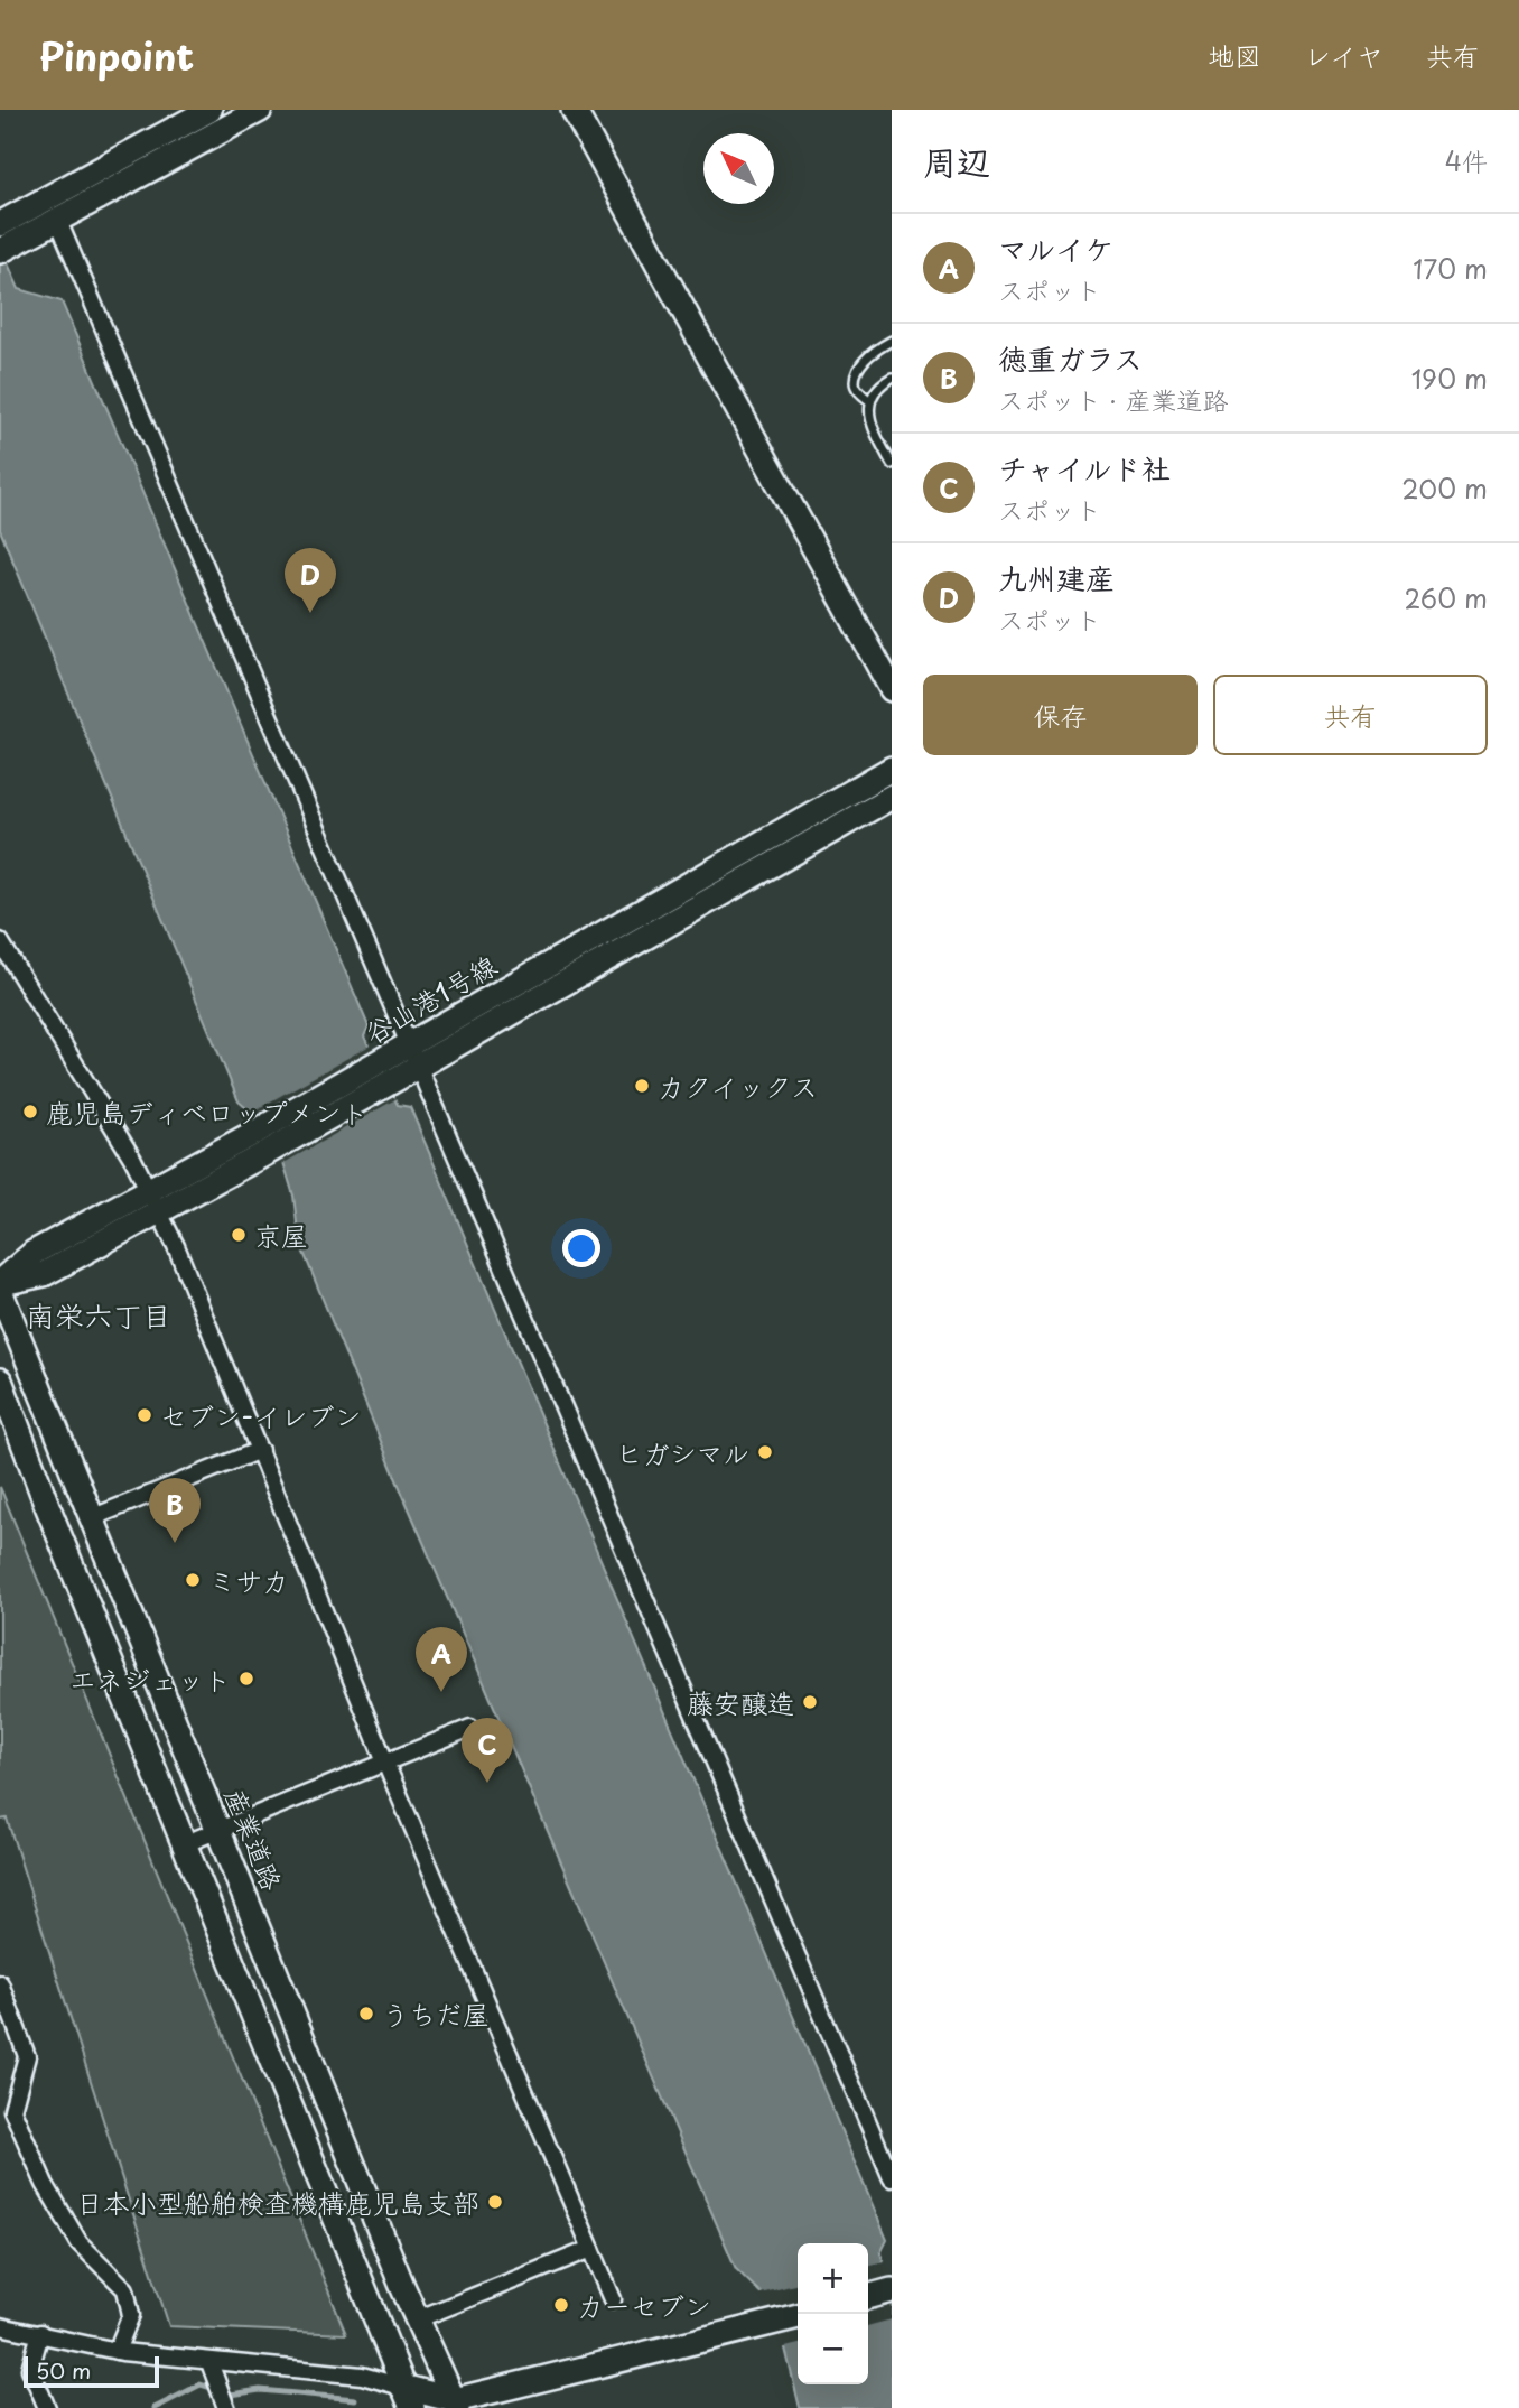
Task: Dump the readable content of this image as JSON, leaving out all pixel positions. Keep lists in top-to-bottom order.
{
  "streets": {
    "street": ["谷山港1号線", "産業道路"]
  },
  "districts": ["南栄六丁目"],
  "places": [
    "カクイックス",
    "鹿児島ディベロップメント",
    "京屋",
    "セブン-イレブン",
    "ヒガシマル",
    "ミサカ",
    "エネジェット",
    "藤安醸造",
    "うちだ屋",
    "日本小型船舶検査機構鹿児島支部",
    "カーセブン"
  ],
  "scale_bar": "50 m",
  "north": "top left",
  "page": {
    "header": "Pinpoint",
    "nav": ["地図", "レイヤ", "共有"],
    "heading": ["周辺", "4件"],
    "list": [
      {
        "mark": "A",
        "name": "マルイケ",
        "note": "スポット",
        "value": "170 m"
      },
      {
        "mark": "B",
        "name": "徳重ガラス",
        "note": "スポット · 産業道路",
        "value": "190 m"
      },
      {
        "mark": "C",
        "name": "チャイルド社",
        "note": "スポット",
        "value": "200 m"
      },
      {
        "mark": "D",
        "name": "九州建産",
        "note": "スポット",
        "value": "260 m"
      }
    ],
    "pins": [
      "D",
      "B",
      "A",
      "C"
    ],
    "buttons": ["保存", "共有"],
    "map_buttons": ["+", "−"],
    "scale": "50 m"
  }
}
